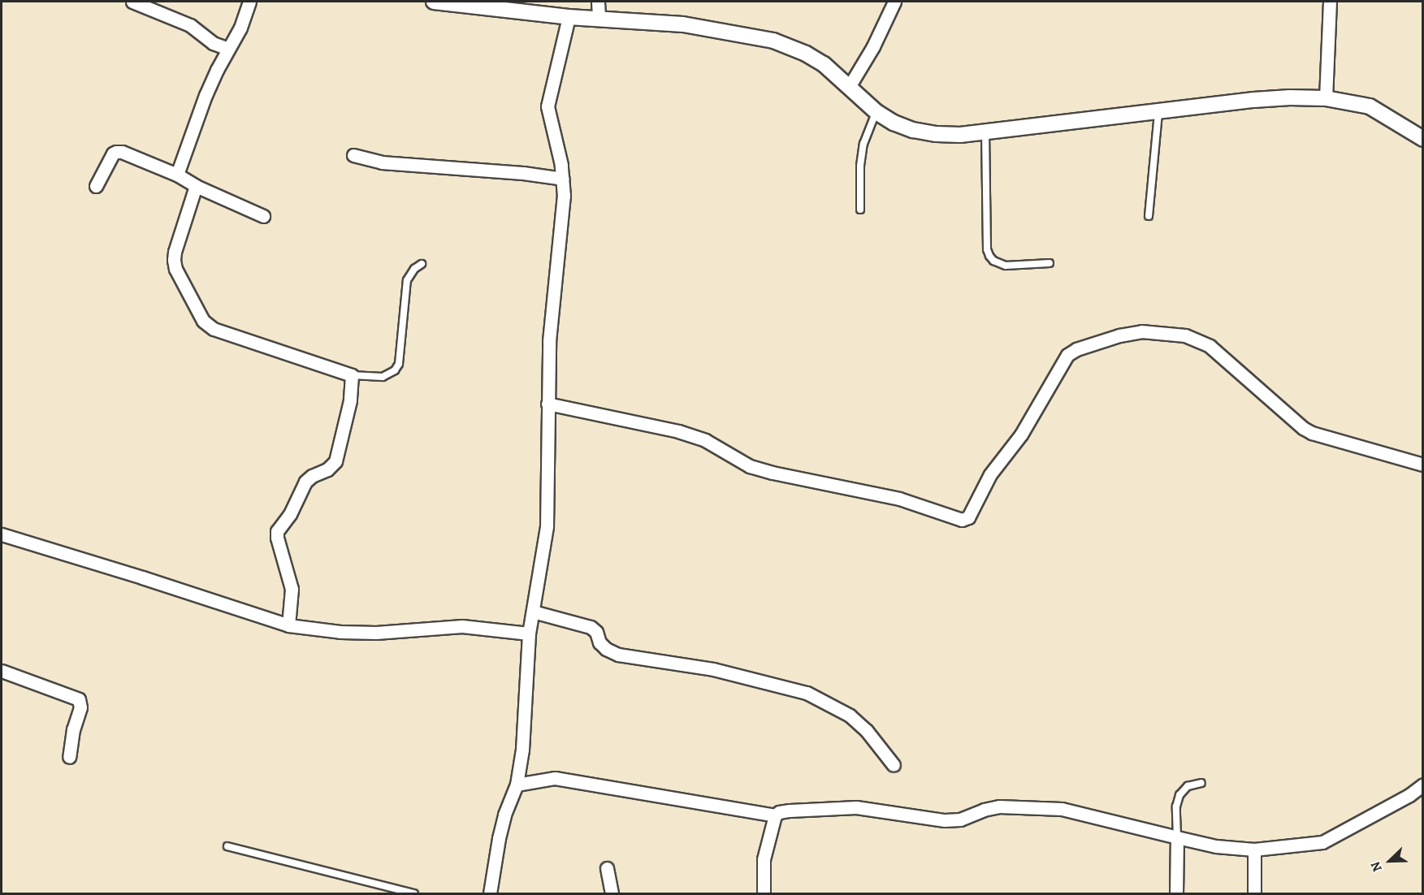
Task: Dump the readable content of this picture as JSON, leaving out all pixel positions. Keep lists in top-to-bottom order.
{
  "north": "bottom left"
}
